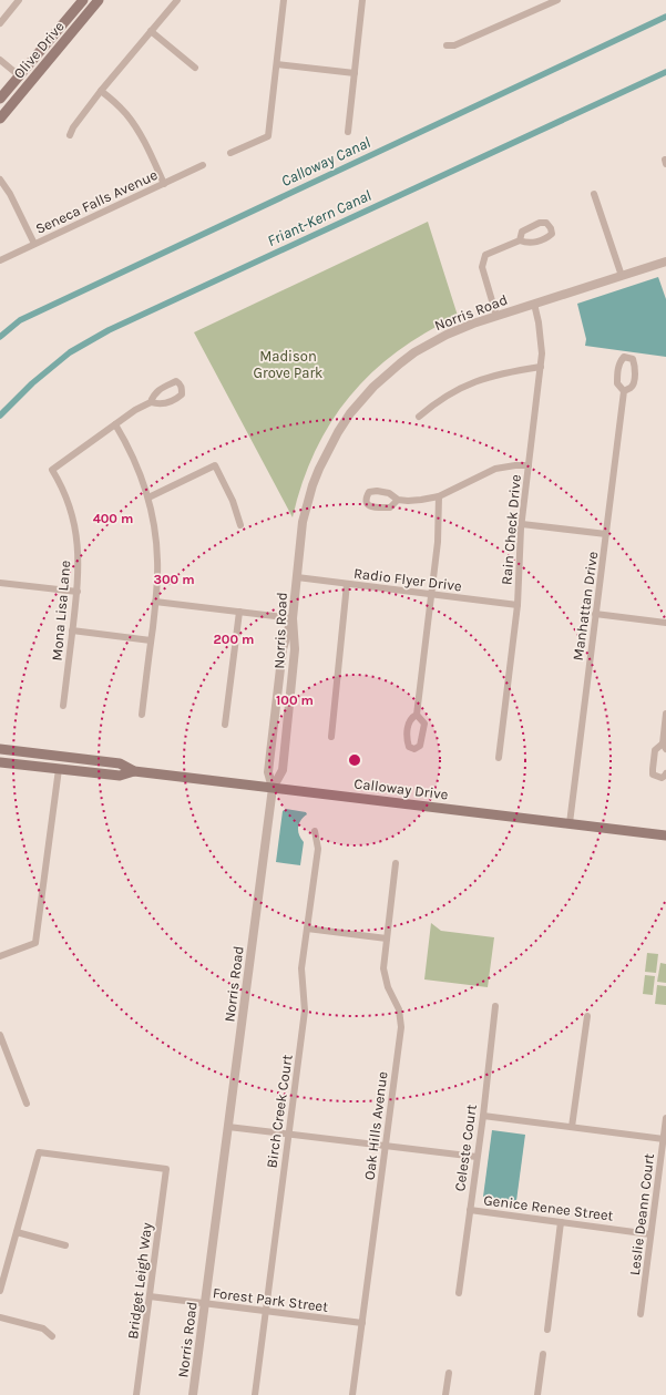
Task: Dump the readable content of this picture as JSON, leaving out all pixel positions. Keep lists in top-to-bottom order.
{
  "streets": {
    "main road": ["Olive Drive", "Calloway Drive"],
    "street": [
      "Seneca Falls Avenue",
      "Norris Road",
      "Rain Check Drive",
      "Radio Flyer Drive",
      "Manhattan Drive",
      "Mona Lisa Lane",
      "Birch Creek Court",
      "Oak Hills Avenue",
      "Celeste Court",
      "Genice Renee Street",
      "Leslie Deann Court",
      "Bridget Leigh Way",
      "Forest Park Street"
    ]
  },
  "crossings": [
    ["Norris Road", "Rain Check Drive"],
    ["Norris Road", "Radio Flyer Drive"],
    ["Norris Road", "Calloway Drive"],
    ["Norris Road", "Forest Park Street"],
    ["Rain Check Drive", "Radio Flyer Drive"],
    ["Manhattan Drive", "Calloway Drive"],
    ["Birch Creek Court", "Forest Park Street"],
    ["Oak Hills Avenue", "Forest Park Street"],
    ["Celeste Court", "Genice Renee Street"],
    ["Genice Renee Street", "Leslie Deann Court"],
    ["Bridget Leigh Way", "Forest Park Street"]
  ],
  "water": ["Calloway Canal", "Friant-Kern Canal"],
  "parks": ["Madison Grove Park"],
  "rings": [
    "400 m",
    "300 m",
    "200 m",
    "100 m"
  ]
}
